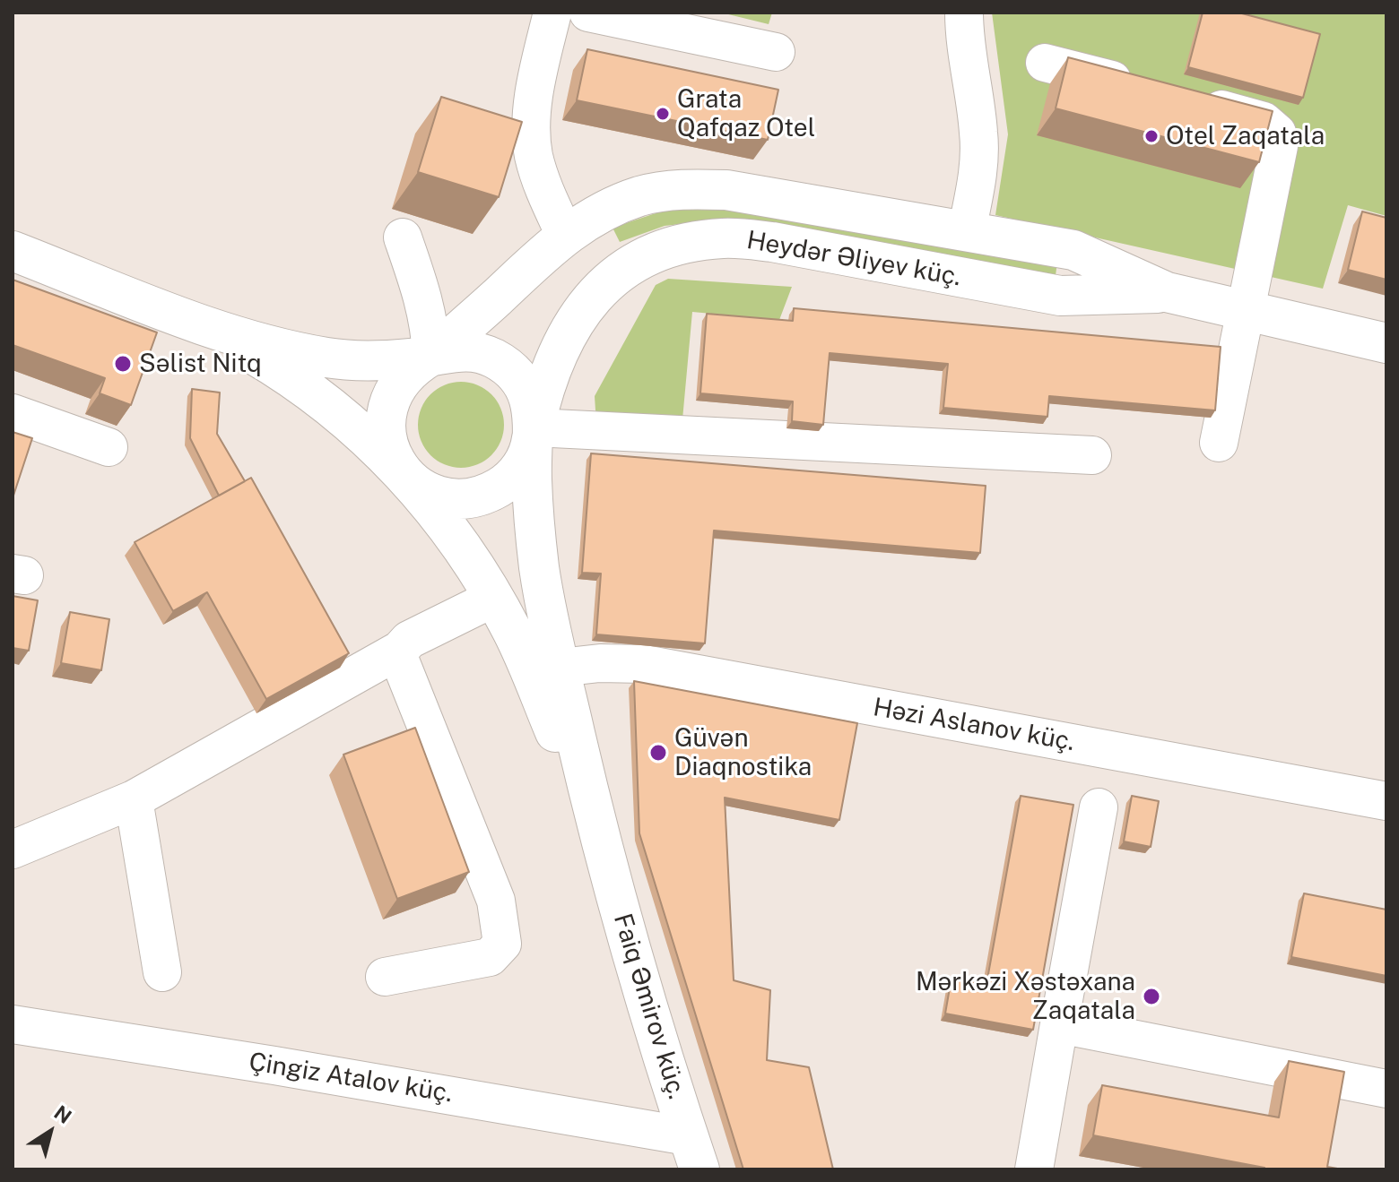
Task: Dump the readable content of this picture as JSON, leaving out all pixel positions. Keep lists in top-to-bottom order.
{
  "streets": {
    "main road": ["Heydər Əliyev küç.", "Faiq Əmirov küç."],
    "street": ["Həzi Aslanov küç.", "Çingiz Atalov küç."]
  },
  "crossings": [
    ["Faiq Əmirov küç.", "Çingiz Atalov küç."]
  ],
  "places": [
    "Grata Qafqaz Otel",
    "Otel Zaqatala",
    "Səlist Nitq",
    "Güvən Diaqnostika",
    "Mərkəzi Xəstəxana Zaqatala"
  ],
  "north": "top right"
}
